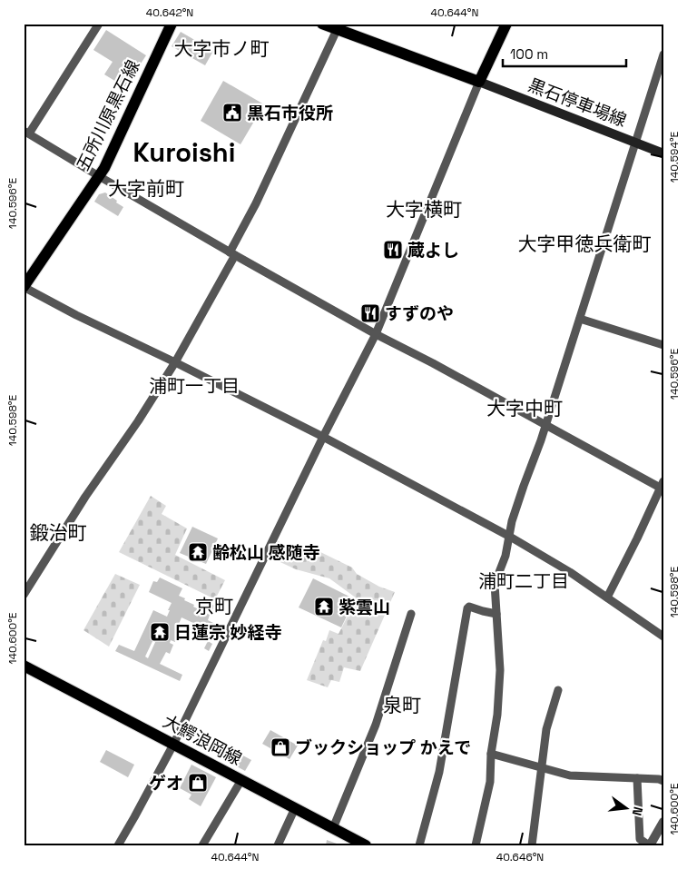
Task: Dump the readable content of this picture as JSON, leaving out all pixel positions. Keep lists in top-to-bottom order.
{
  "streets": {
    "main road": ["黒石停車場線", "五所川原黒石線", "大鰐浪岡線"]
  },
  "districts": [
    "大字市ノ町",
    "Kuroishi",
    "大字前町",
    "大字横町",
    "大字甲徳兵衛町",
    "浦町一丁目",
    "大字中町",
    "鍛治町",
    "浦町二丁目",
    "京町",
    "泉町"
  ],
  "places": {
    "public building": ["黒石市役所"],
    "restaurant": ["蔵よし", "すずのや"],
    "temple": ["齢松山 感随寺", "紫雲山", "日蓮宗 妙経寺"],
    "shop": ["ブックショップ かえで", "ゲオ"]
  },
  "scale_bar": "100 m",
  "north": "right",
  "coordinates": [
    "40.642°N",
    "40.644°N",
    "140.594°E",
    "140.596°E",
    "140.598°E",
    "140.600°E",
    "40.646°N"
  ]
}
